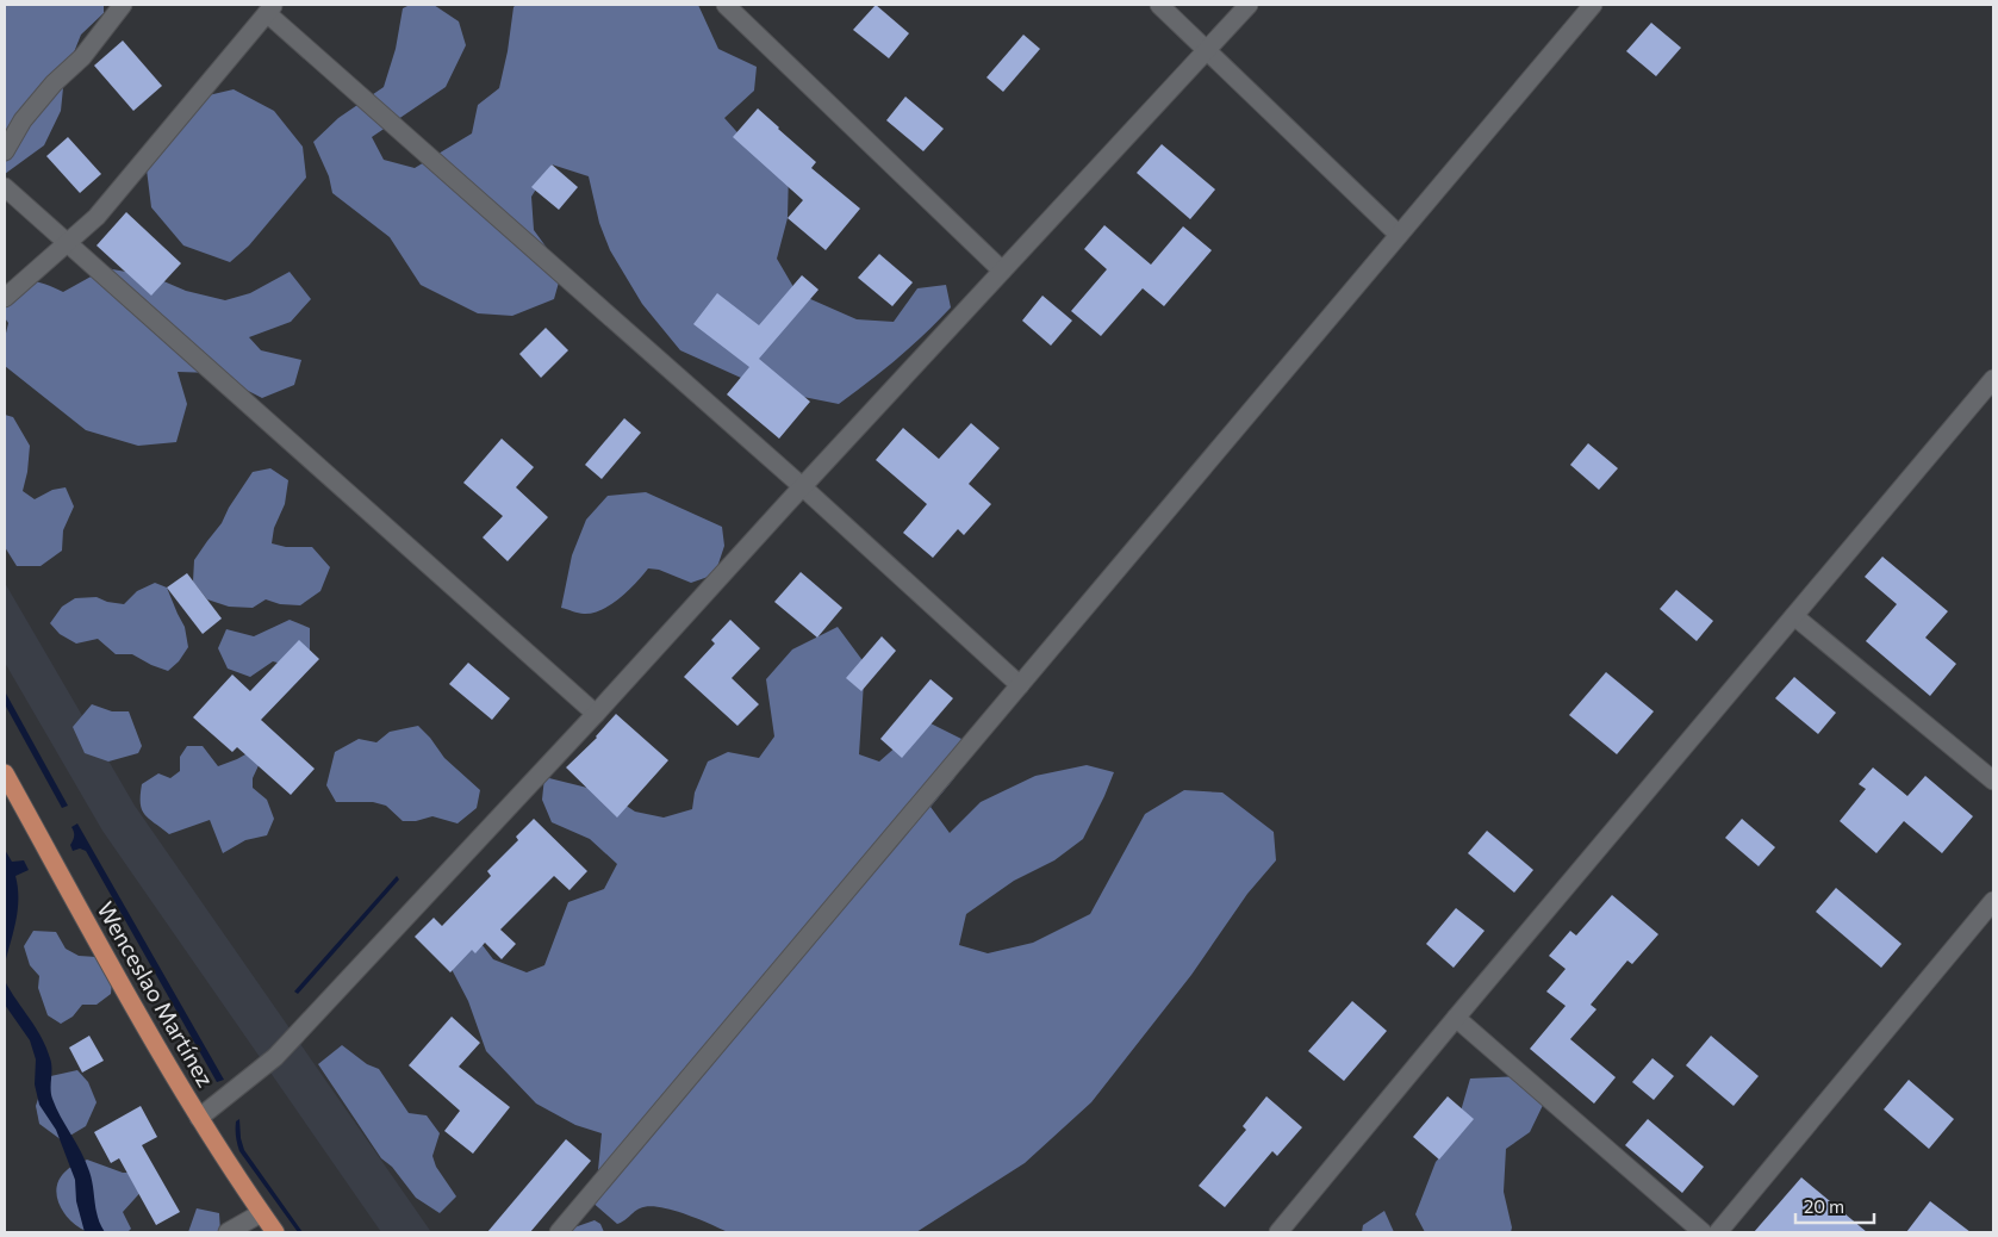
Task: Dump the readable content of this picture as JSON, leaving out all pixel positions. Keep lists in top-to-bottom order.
{
  "streets": {
    "main road": ["Wenceslao Martínez"]
  },
  "scale_bar": "20 m"
}
